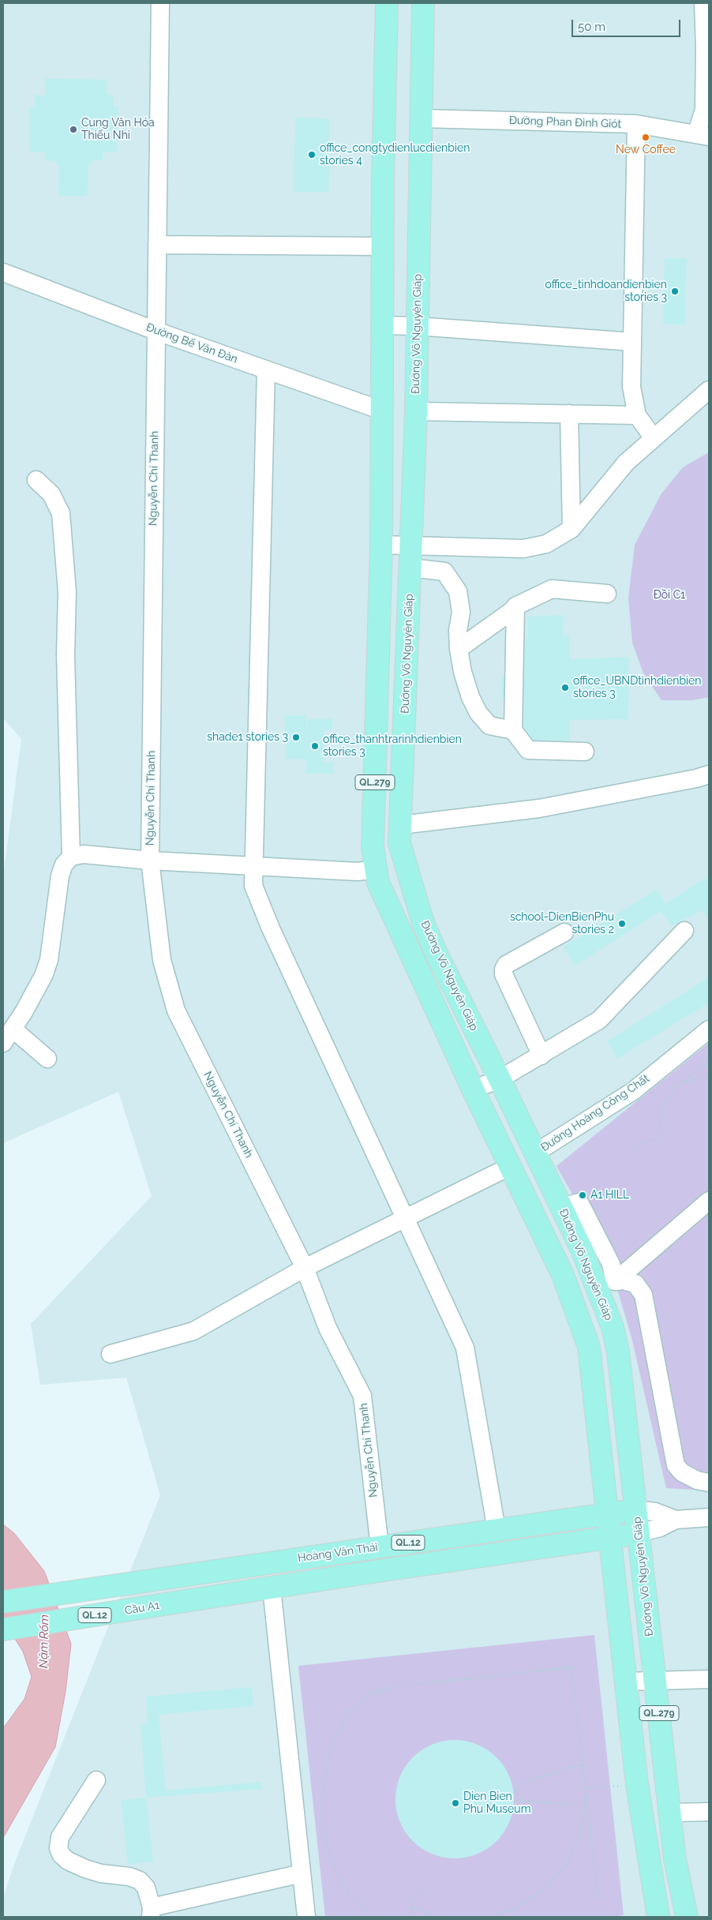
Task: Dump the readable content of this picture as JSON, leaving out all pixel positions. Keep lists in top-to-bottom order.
{
  "streets": {
    "highway": [
      "Đường Võ Nguyên Giáp",
      "QL.279",
      "QL.12",
      "Hoàng Văn Thái",
      "Cầu A1"
    ],
    "street": [
      "Đường Phan Đình Giót",
      "Đường Bế Văn Đàn",
      "Nguyễn Chí Thanh",
      "Đường Hoàng Công Chất"
    ]
  },
  "crossings": [
    ["Đường Phan Đình Giót", "Đường Võ Nguyên Giáp"],
    ["Đường Võ Nguyên Giáp", "Đường Hoàng Công Chất"],
    ["Đường Võ Nguyên Giáp", "Hoàng Văn Thái"],
    ["Đường Bế Văn Đàn", "Nguyễn Chí Thanh"],
    ["Đường Bế Văn Đàn", "QL.279"],
    ["Nguyễn Chí Thanh", "Hoàng Văn Thái"],
    ["QL.279", "QL.12"],
    ["QL.279", "Hoàng Văn Thái"],
    ["QL.12", "Cầu A1"]
  ],
  "water": ["Nậm Rốm"],
  "parks": ["Đồi C1"],
  "places": [
    "Cung Văn Hóa Thiếu Nhi",
    "New Coffee",
    "office_congtydienlucdienbien stories 4",
    "office_tinhdoandienbien stories 3",
    "office_UBNDtinhdienbien stories 3",
    "shade1 stories 3",
    "office_thanhtrarinhdienbien stories 3",
    "school-DienBienPhu stories 2",
    "A1 HILL",
    "Dien Bien Phu Museum"
  ],
  "scale_bar": "50 m"
}
